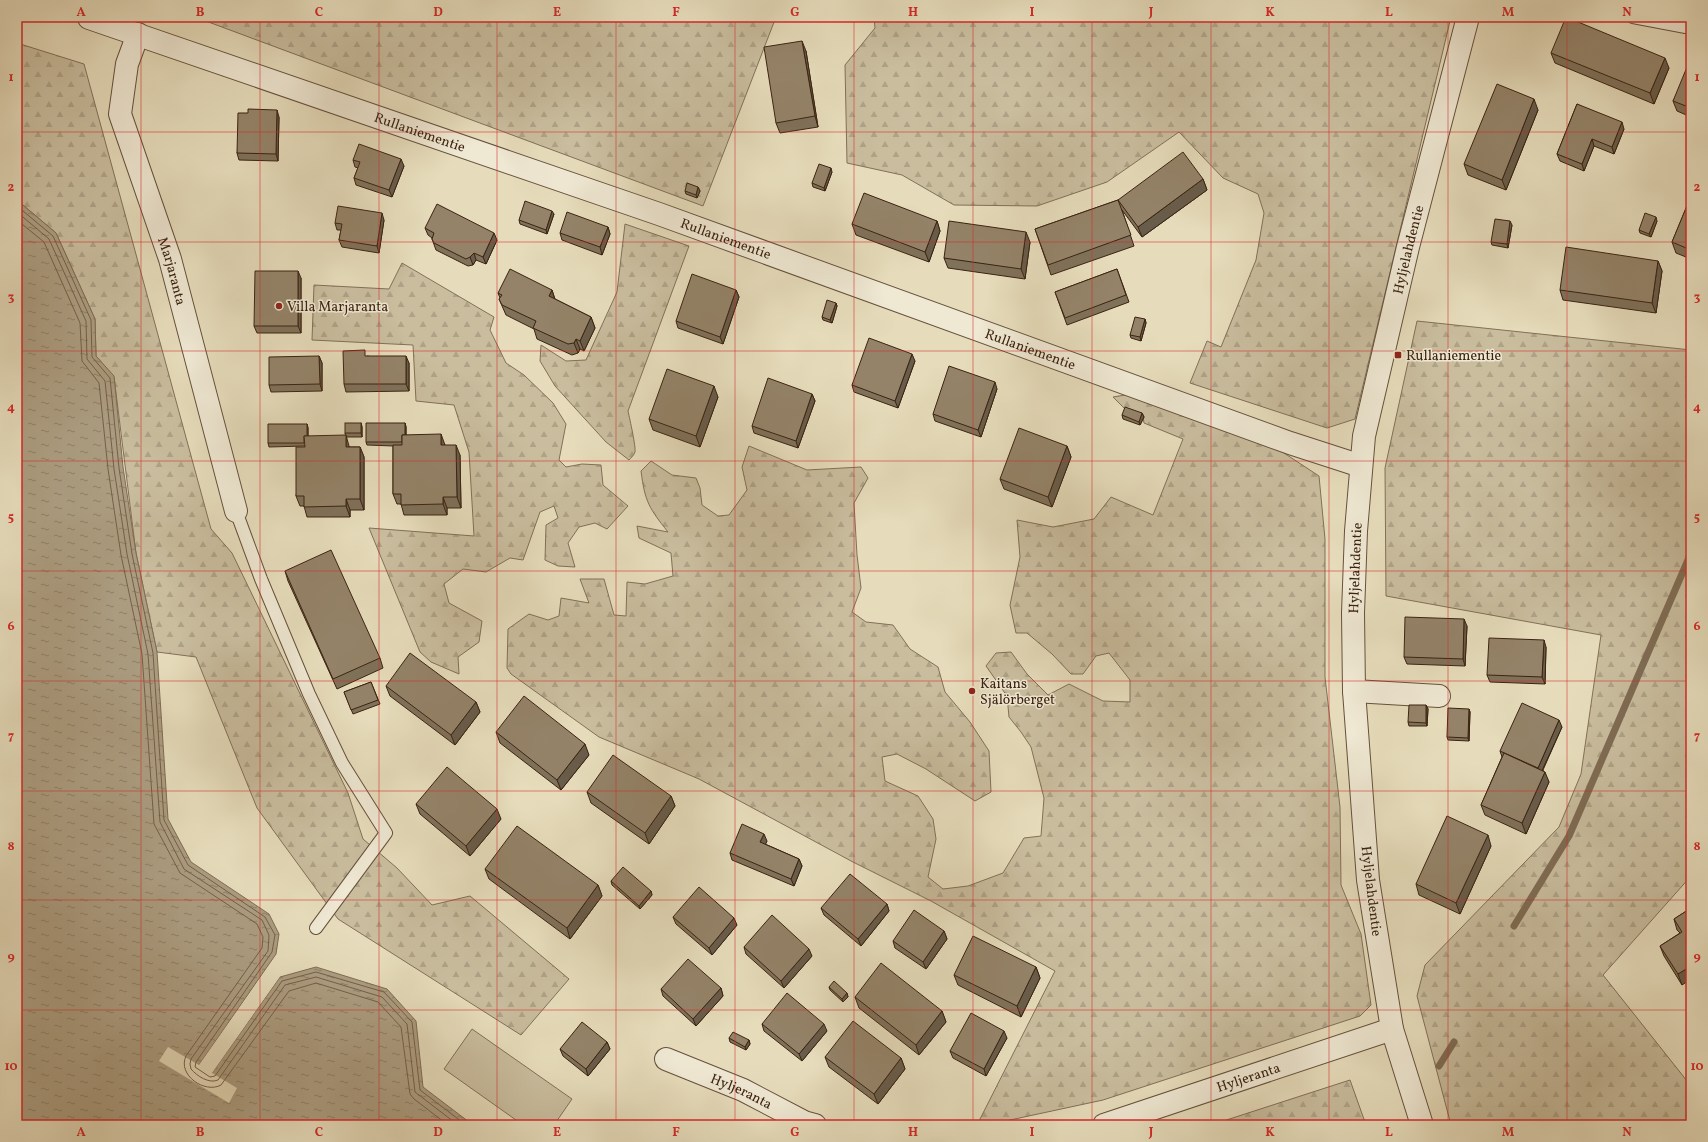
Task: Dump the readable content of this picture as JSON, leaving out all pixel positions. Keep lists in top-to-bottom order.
{
  "streets": {
    "street": [
      "Rullaniementie",
      "Hyljelahdentie",
      "Marjaranta",
      "Hyljeranta"
    ]
  },
  "crossings": [
    ["Rullaniementie", "Hyljelahdentie"],
    ["Rullaniementie", "Marjaranta"],
    ["Hyljelahdentie", "Hyljeranta"]
  ],
  "places": {
    "other": ["Villa Marjaranta", "Kaitans Själörberget"],
    "transit": ["Rullaniementie"]
  },
  "grid": {
    "columns": [
      "A",
      "B",
      "C",
      "D",
      "E",
      "F",
      "G",
      "H",
      "I",
      "J",
      "K",
      "L",
      "M",
      "N"
    ],
    "rows": [
      "1",
      "2",
      "3",
      "4",
      "5",
      "6",
      "7",
      "8",
      "9",
      "10"
    ]
  }
}
